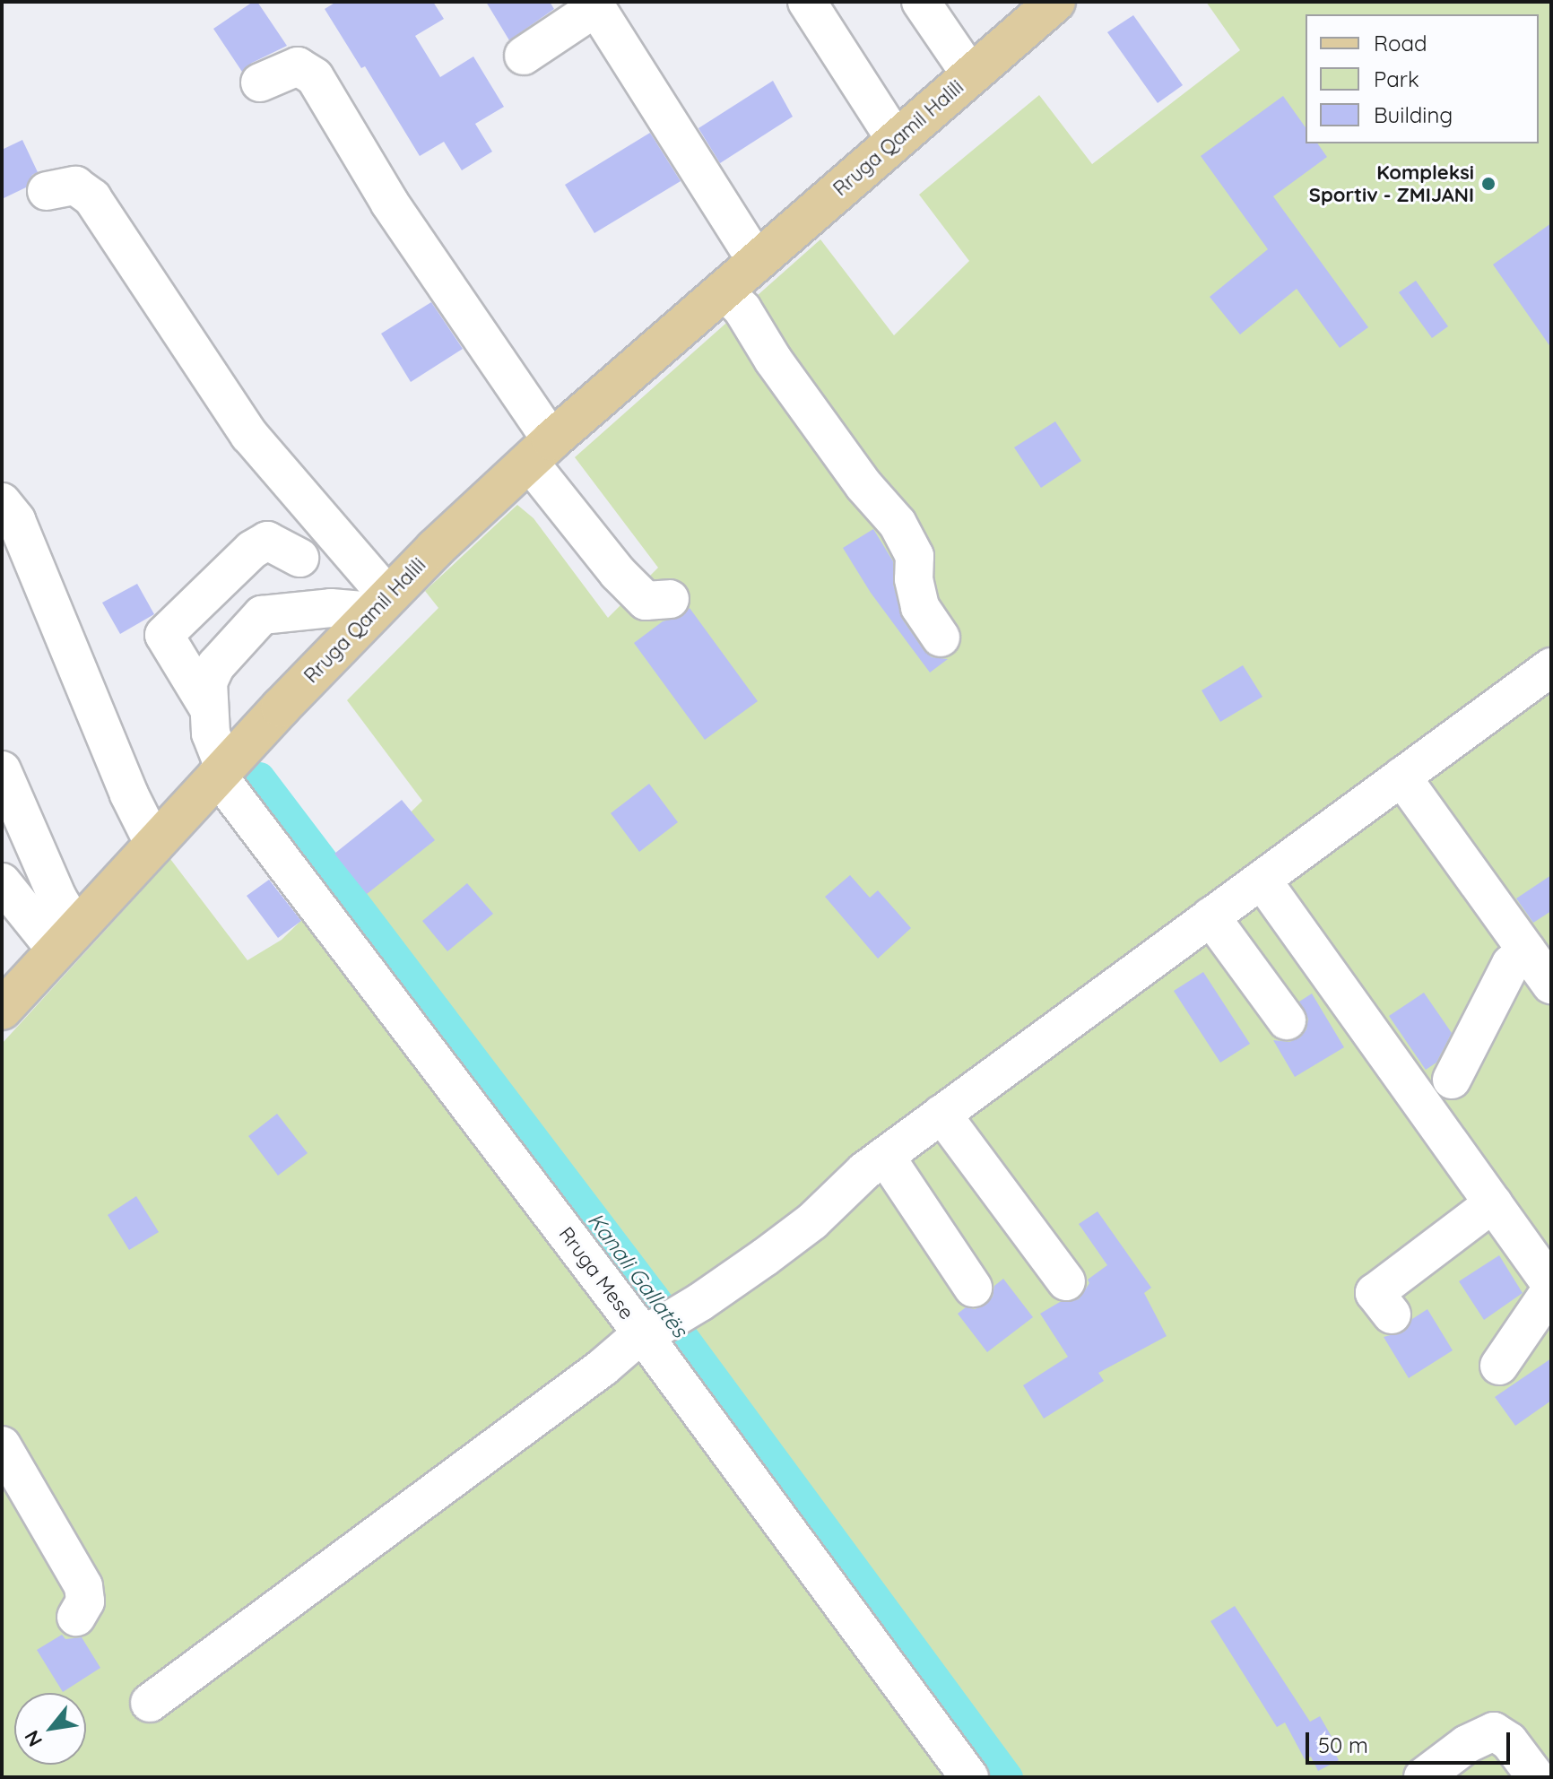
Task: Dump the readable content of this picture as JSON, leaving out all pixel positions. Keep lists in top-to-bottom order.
{
  "streets": {
    "main road": ["Rruga Qamil Halili"],
    "street": ["Rruga Mese"]
  },
  "crossings": [
    ["Rruga Qamil Halili", "Rruga Mese"]
  ],
  "water": ["Kanali Gallatës"],
  "places": ["Kompleksi Sportiv - ZMIJANI"],
  "legend": ["Road", "Park", "Building"],
  "scale_bar": "50 m",
  "north": "bottom left"
}
